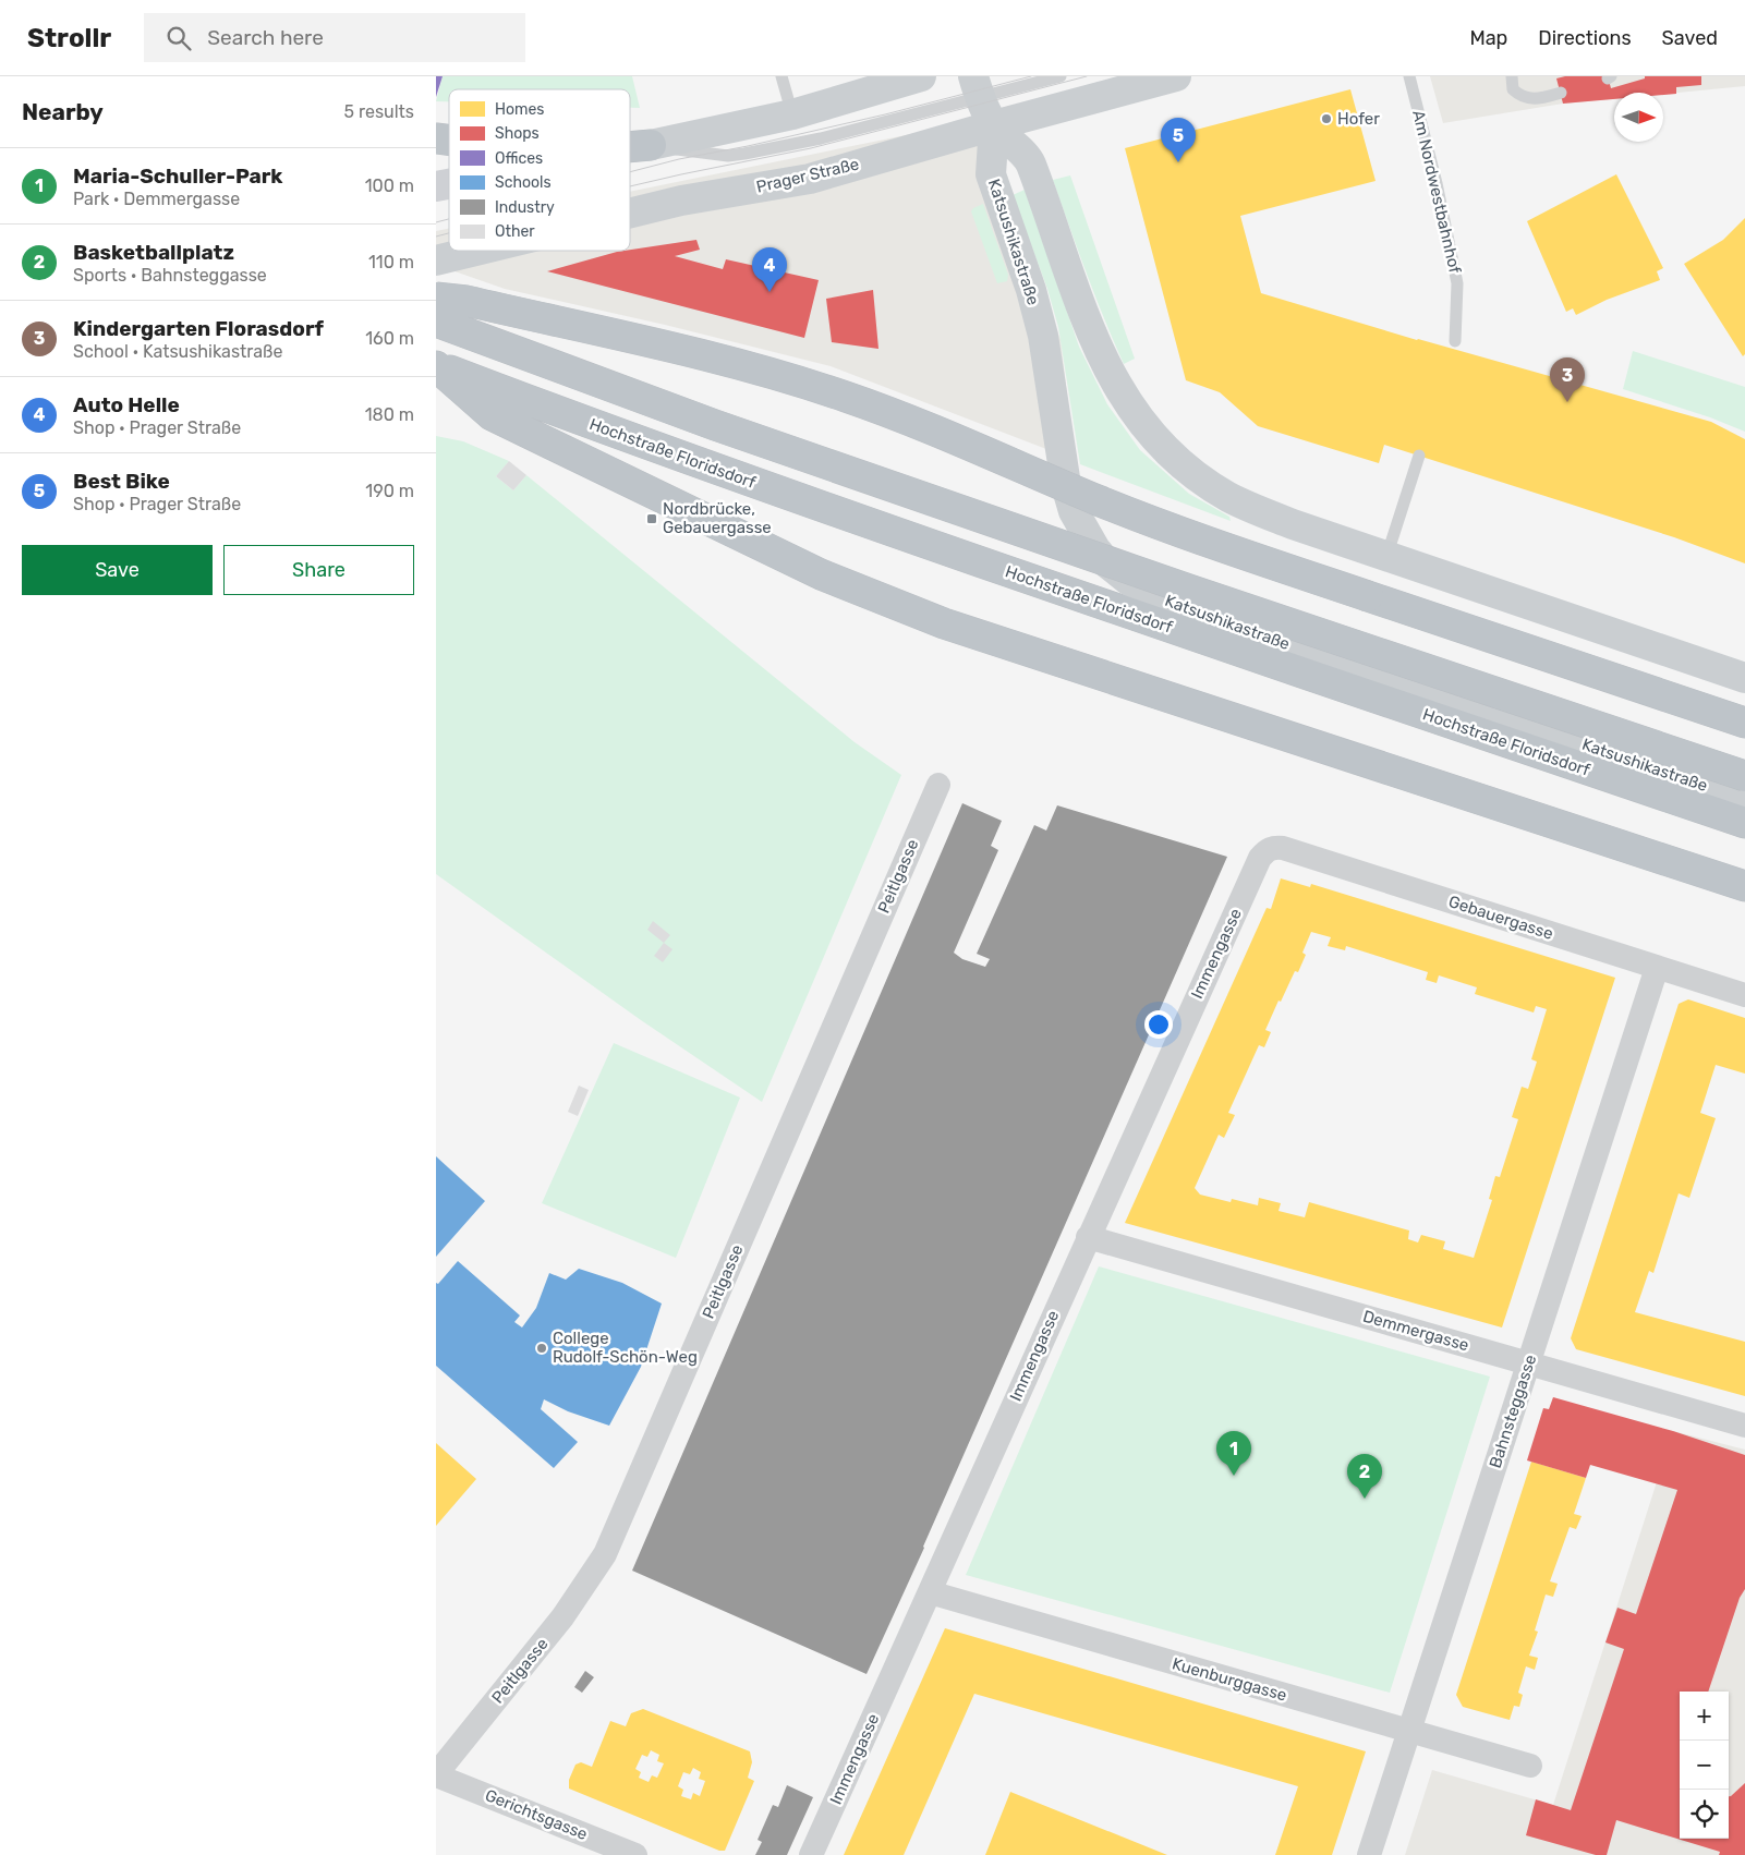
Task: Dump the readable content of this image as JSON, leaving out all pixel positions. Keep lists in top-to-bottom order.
{
  "streets": {
    "highway": ["Hochstraße Floridsdorf"],
    "main road": ["Prager Straße", "Katsushikastraße"],
    "street": [
      "Peitlgasse",
      "Gebauergasse",
      "Immengasse",
      "Demmergasse",
      "Bahnsteggasse",
      "Kuenburggasse",
      "Gerichtsgasse"
    ],
    "lane": ["Am Nordwestbahnhof"]
  },
  "crossings": [
    ["Prager Straße", "Katsushikastraße"],
    ["Peitlgasse", "Gerichtsgasse"],
    ["Gebauergasse", "Immengasse"],
    ["Gebauergasse", "Bahnsteggasse"],
    ["Immengasse", "Demmergasse"],
    ["Immengasse", "Kuenburggasse"],
    ["Demmergasse", "Bahnsteggasse"],
    ["Bahnsteggasse", "Kuenburggasse"]
  ],
  "places": {
    "other": ["Hofer", "College Rudolf-Schön-Weg"],
    "transit": ["Nordbrücke, Gebauergasse"]
  },
  "legend": [
    "Homes",
    "Shops",
    "Offices",
    "Schools",
    "Industry",
    "Other"
  ],
  "north": "right",
  "page": {
    "header": "Strollr",
    "search": "Search here",
    "nav": ["Map", "Directions", "Saved"],
    "heading": ["Nearby", "5 results"],
    "pins": [
      "5",
      "4",
      "3",
      "1",
      "2"
    ],
    "list": [
      {
        "mark": "1",
        "name": "Maria-Schuller-Park",
        "note": "Park · Demmergasse",
        "value": "100 m"
      },
      {
        "mark": "2",
        "name": "Basketballplatz",
        "note": "Sports · Bahnsteggasse",
        "value": "110 m"
      },
      {
        "mark": "3",
        "name": "Kindergarten Florasdorf",
        "note": "School · Katsushikastraße",
        "value": "160 m"
      },
      {
        "mark": "4",
        "name": "Auto Helle",
        "note": "Shop · Prager Straße",
        "value": "180 m"
      },
      {
        "mark": "5",
        "name": "Best Bike",
        "note": "Shop · Prager Straße",
        "value": "190 m"
      }
    ],
    "buttons": ["Save", "Share"],
    "map_buttons": ["+", "−"]
  }
}
